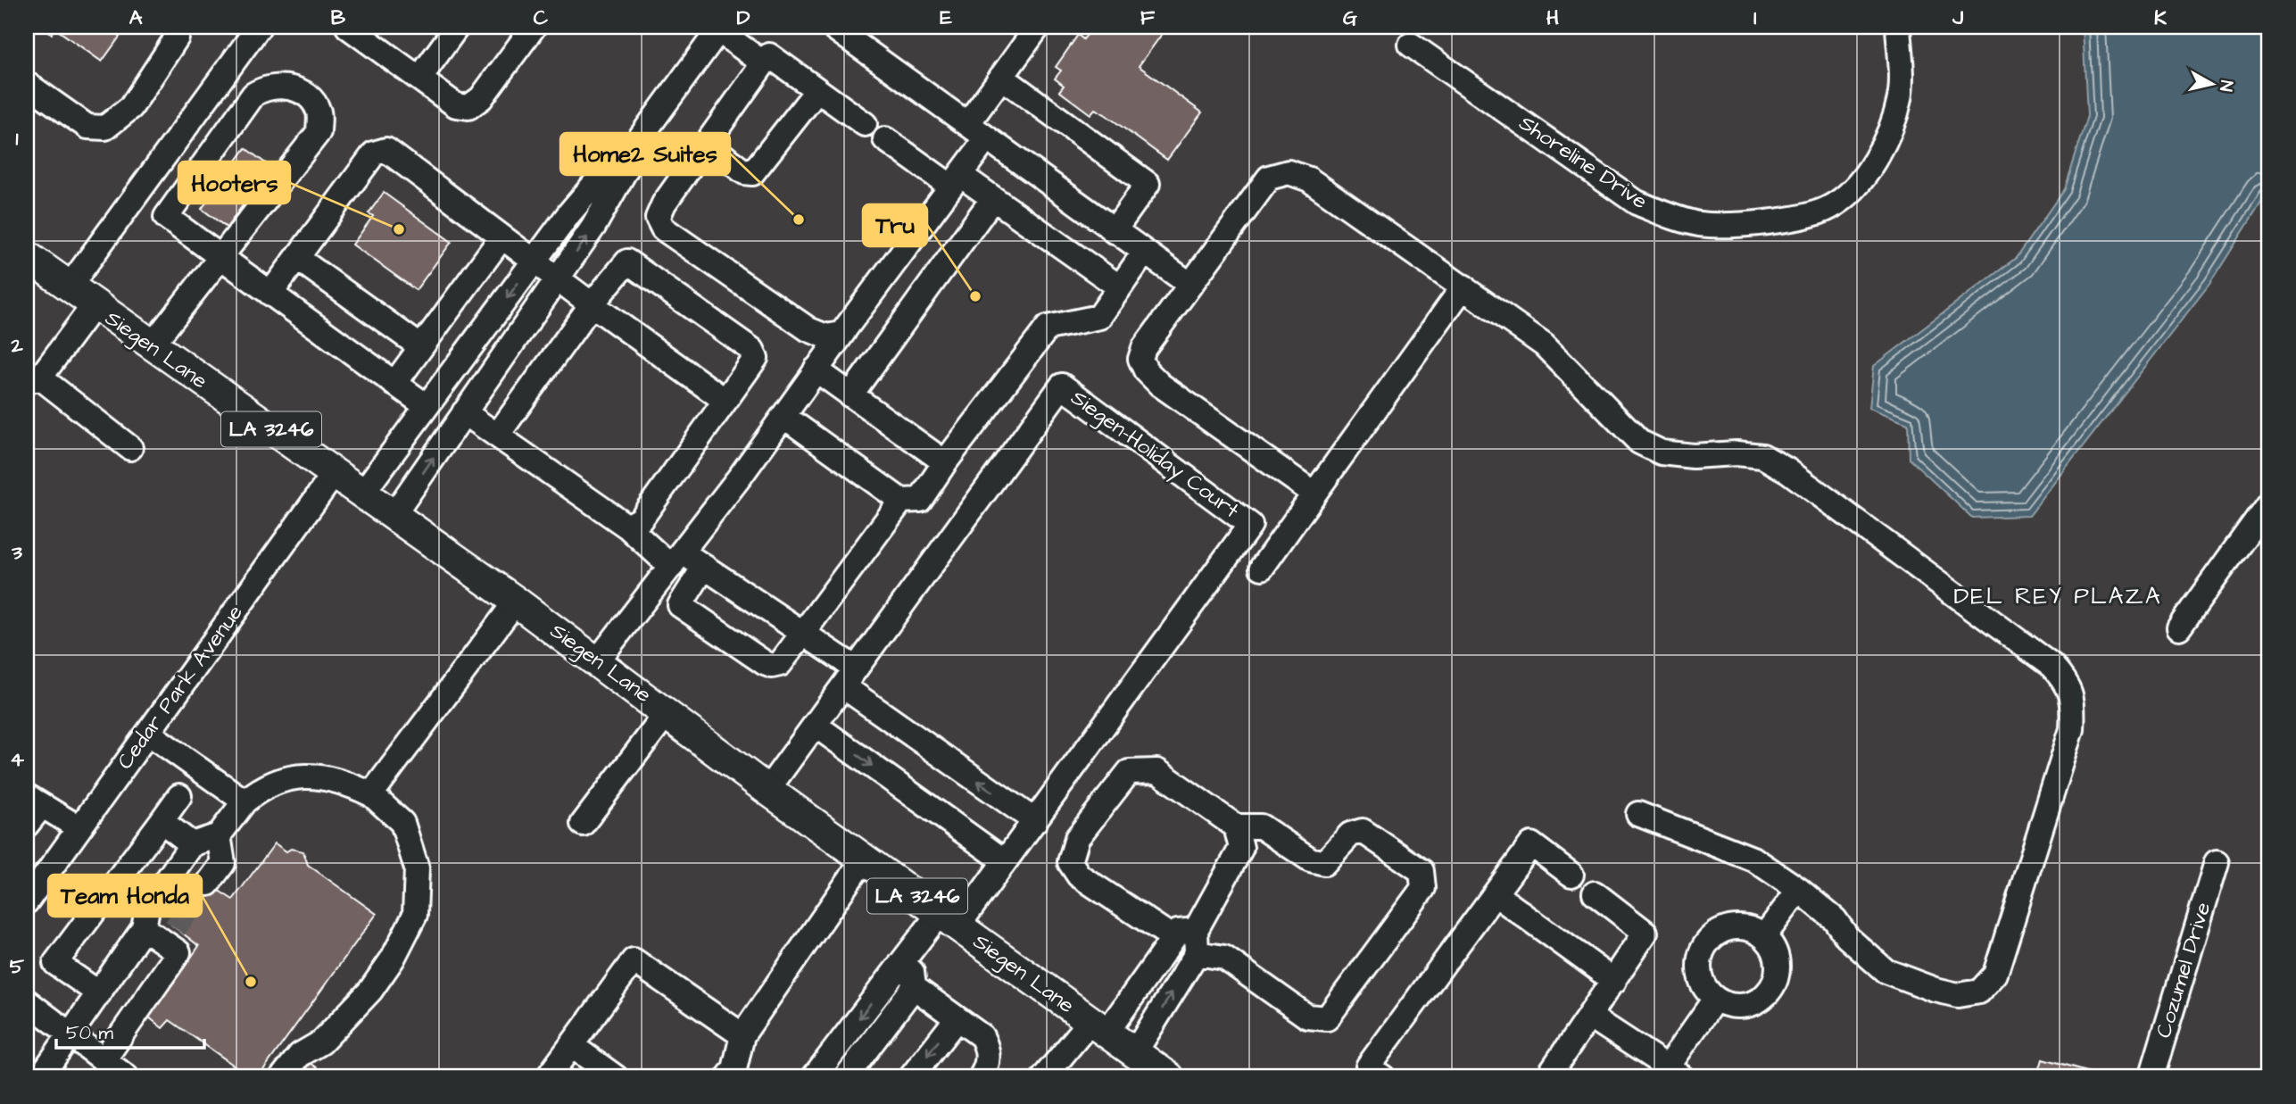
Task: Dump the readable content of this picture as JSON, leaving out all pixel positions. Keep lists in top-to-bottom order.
{
  "streets": {
    "main road": ["Siegen Lane", "LA 3246"],
    "street": [
      "Shoreline Drive",
      "Siegen-Holiday Court",
      "Cedar Park Avenue",
      "Cozumel Drive"
    ]
  },
  "crossings": [
    ["Siegen Lane", "Siegen-Holiday Court"],
    ["Siegen Lane", "Cedar Park Avenue"]
  ],
  "districts": ["DEL REY PLAZA"],
  "places": [
    "Home2 Suites",
    "Hooters",
    "Tru",
    "Team Honda"
  ],
  "scale_bar": "50 m",
  "north": "right",
  "grid": {
    "columns": [
      "A",
      "B",
      "C",
      "D",
      "E",
      "F",
      "G",
      "H",
      "I",
      "J",
      "K"
    ],
    "rows": [
      "1",
      "2",
      "3",
      "4",
      "5"
    ]
  }
}
